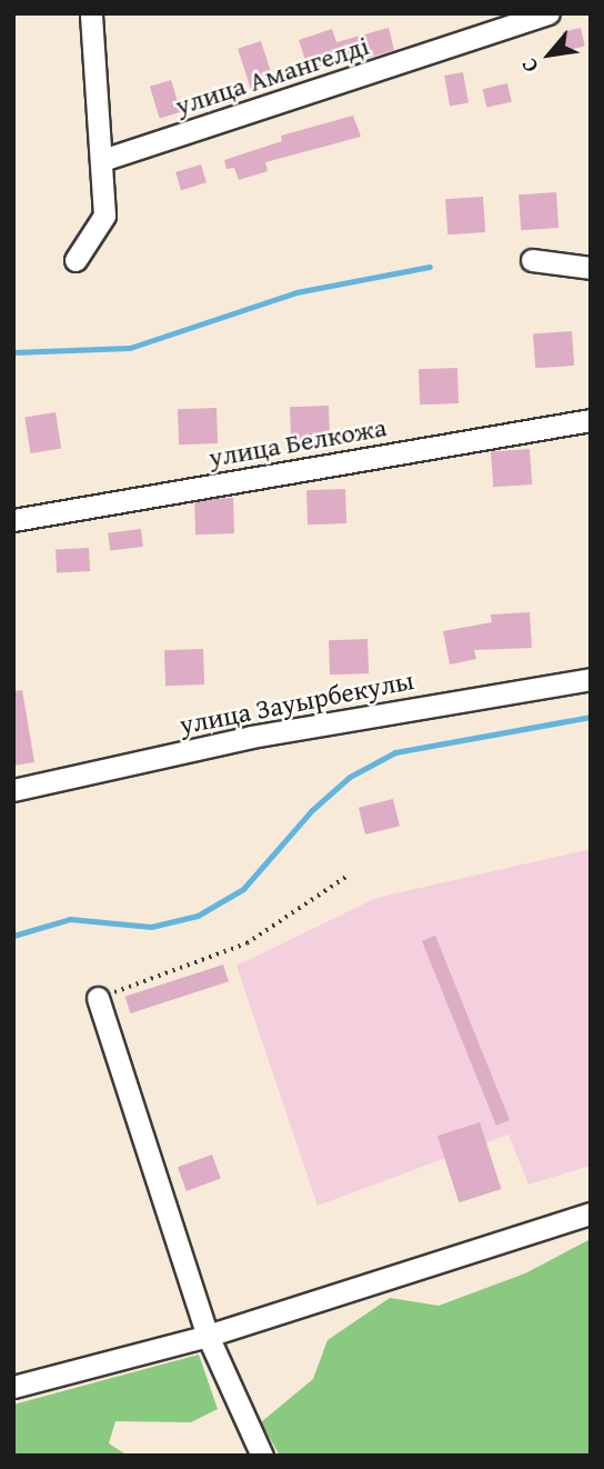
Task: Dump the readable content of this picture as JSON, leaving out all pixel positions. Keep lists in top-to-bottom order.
{
  "streets": {
    "street": ["улица Амангелді", "улица Белкожа", "улица Зауырбекулы"]
  },
  "north": "bottom left"
}
